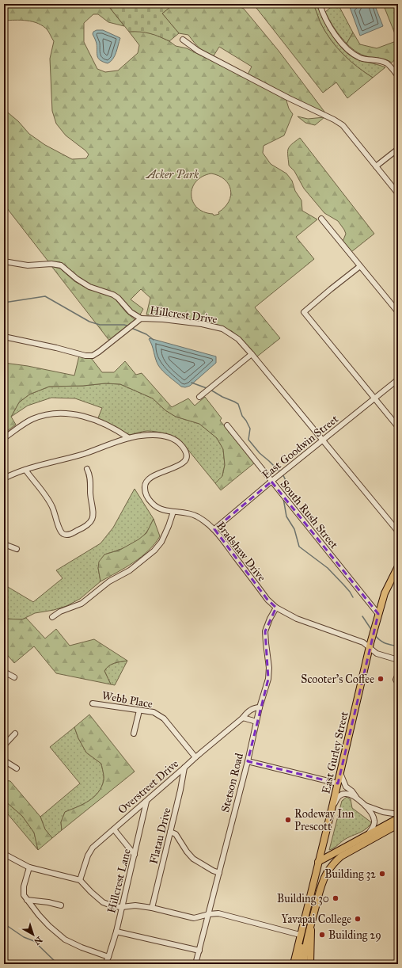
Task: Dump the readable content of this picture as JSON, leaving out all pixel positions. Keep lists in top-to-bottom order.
{
  "streets": {
    "main road": ["East Gurley Street"],
    "street": [
      "Hillcrest Drive",
      "East Goodwin Street",
      "South Rush Street",
      "Bradshaw Drive",
      "Webb Place",
      "Stetson Road",
      "Overstreet Drive",
      "Flatau Drive",
      "Hillcrest Lane"
    ]
  },
  "crossings": [
    ["Hillcrest Drive", "East Goodwin Street"],
    ["East Goodwin Street", "South Rush Street"],
    ["East Goodwin Street", "Bradshaw Drive"],
    ["South Rush Street", "East Gurley Street"],
    ["Bradshaw Drive", "East Gurley Street"],
    ["Bradshaw Drive", "Stetson Road"],
    ["Webb Place", "Overstreet Drive"],
    ["Stetson Road", "Overstreet Drive"],
    ["Overstreet Drive", "Flatau Drive"],
    ["Overstreet Drive", "Hillcrest Lane"]
  ],
  "parks": ["Acker Park"],
  "places": [
    "Scooter's Coffee",
    "Rodeway Inn Prescott",
    "Building 32",
    "Building 30",
    "Yavapai College",
    "Building 29"
  ],
  "north": "bottom right"
}
